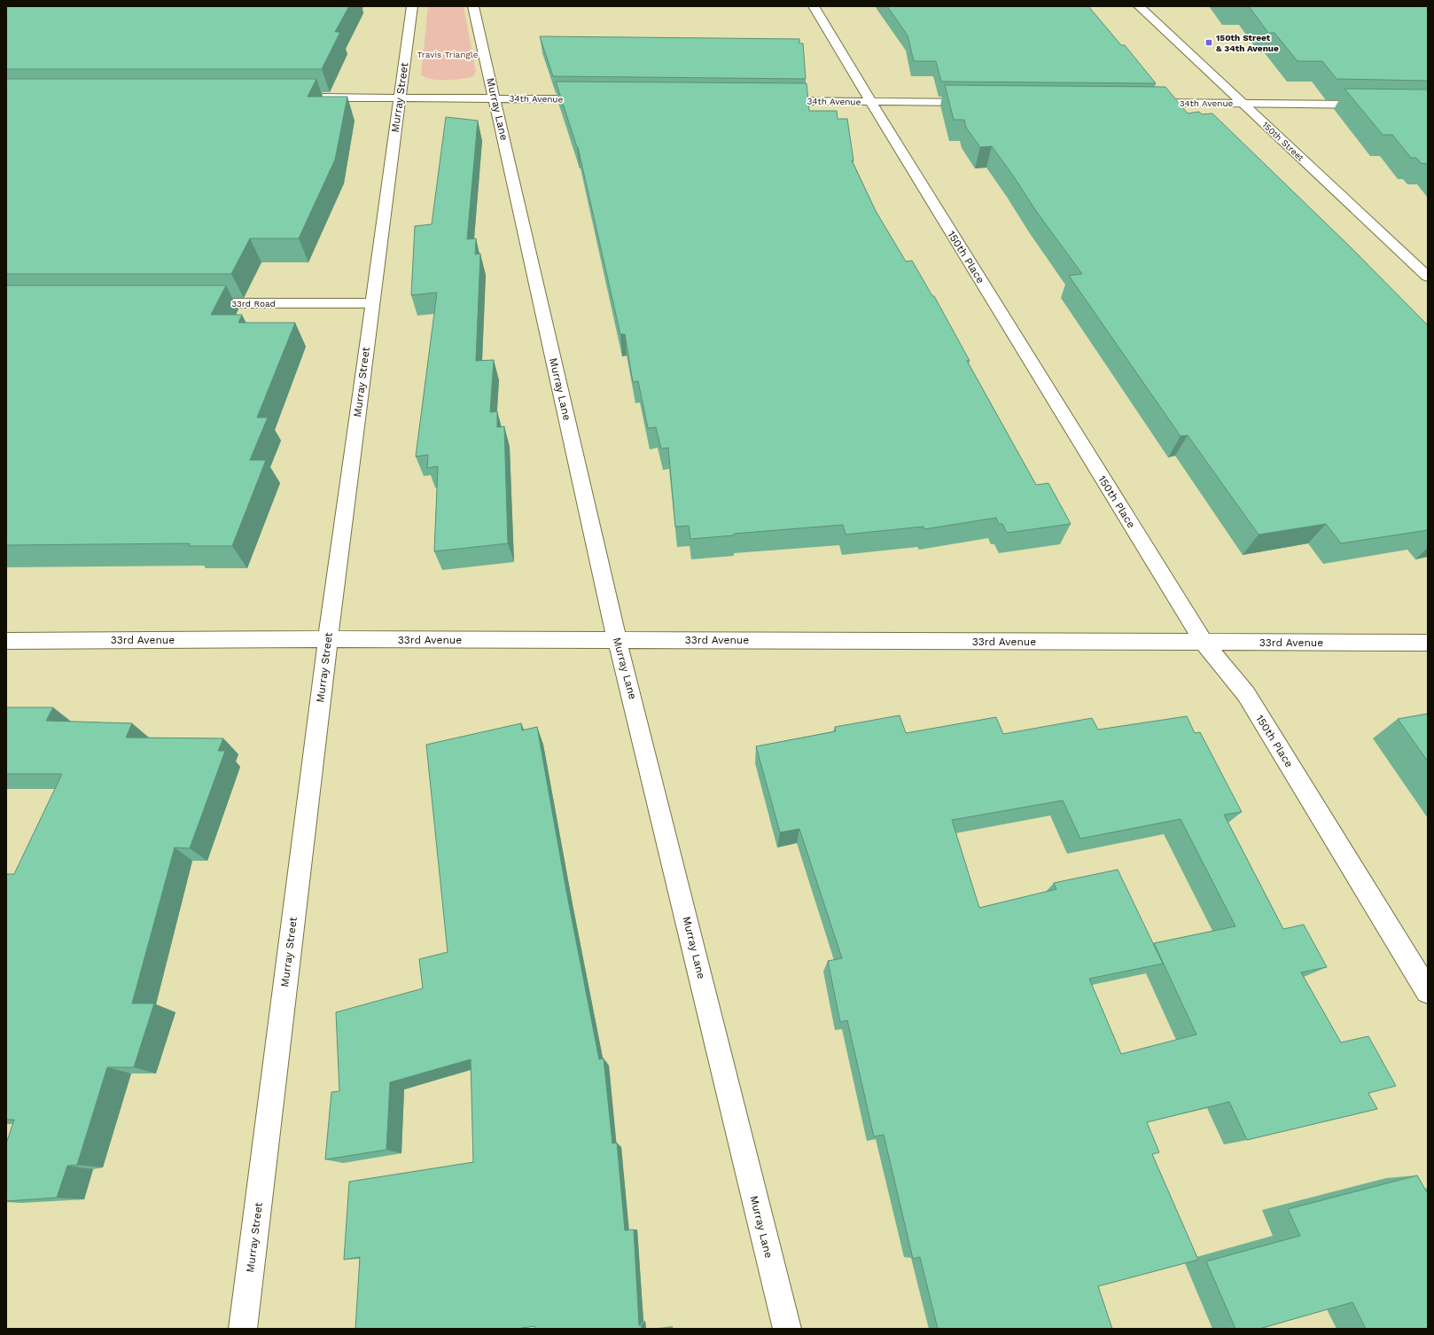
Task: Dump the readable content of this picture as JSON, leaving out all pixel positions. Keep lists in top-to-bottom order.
{
  "streets": {
    "street": [
      "Murray Street",
      "34th Avenue",
      "Murray Lane",
      "150th Street",
      "150th Place",
      "33rd Road",
      "33rd Avenue"
    ]
  },
  "crossings": [
    ["Murray Street", "34th Avenue"],
    ["Murray Street", "33rd Road"],
    ["Murray Street", "33rd Avenue"],
    ["34th Avenue", "Murray Lane"],
    ["34th Avenue", "150th Street"],
    ["34th Avenue", "150th Place"],
    ["Murray Lane", "33rd Avenue"],
    ["150th Place", "33rd Avenue"]
  ],
  "parks": ["Travis Triangle"],
  "places": {
    "transit": ["150th Street & 34th Avenue"]
  }
}
